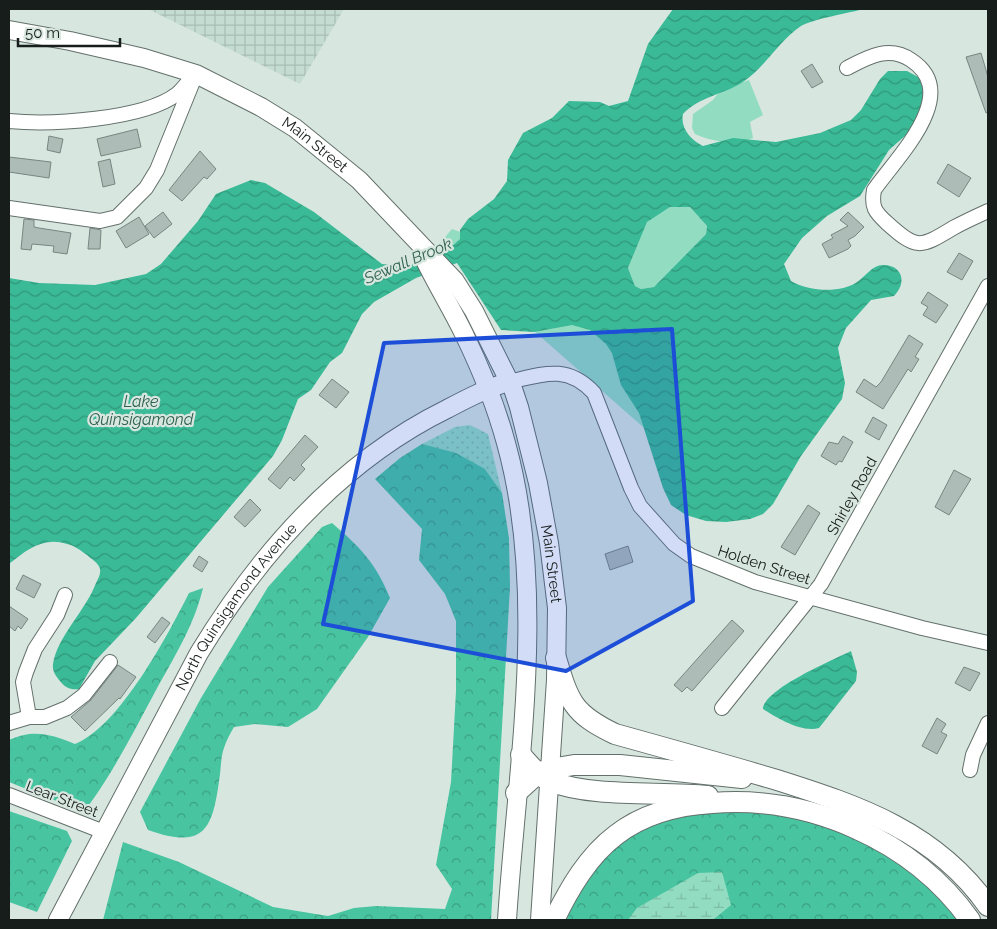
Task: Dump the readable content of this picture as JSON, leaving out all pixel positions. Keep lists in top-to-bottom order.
{
  "streets": {
    "main road": ["Main Street", "North Quinsigamond Avenue"],
    "street": ["Shirley Road", "Holden Street", "Lear Street"]
  },
  "crossings": [
    ["Main Street", "Holden Street"],
    ["Main Street", "North Quinsigamond Avenue"],
    ["Shirley Road", "Holden Street"],
    ["Holden Street", "North Quinsigamond Avenue"],
    ["North Quinsigamond Avenue", "Lear Street"]
  ],
  "water": ["Sewall Brook", "Lake Quinsigamond"],
  "scale_bar": "50 m"
}
